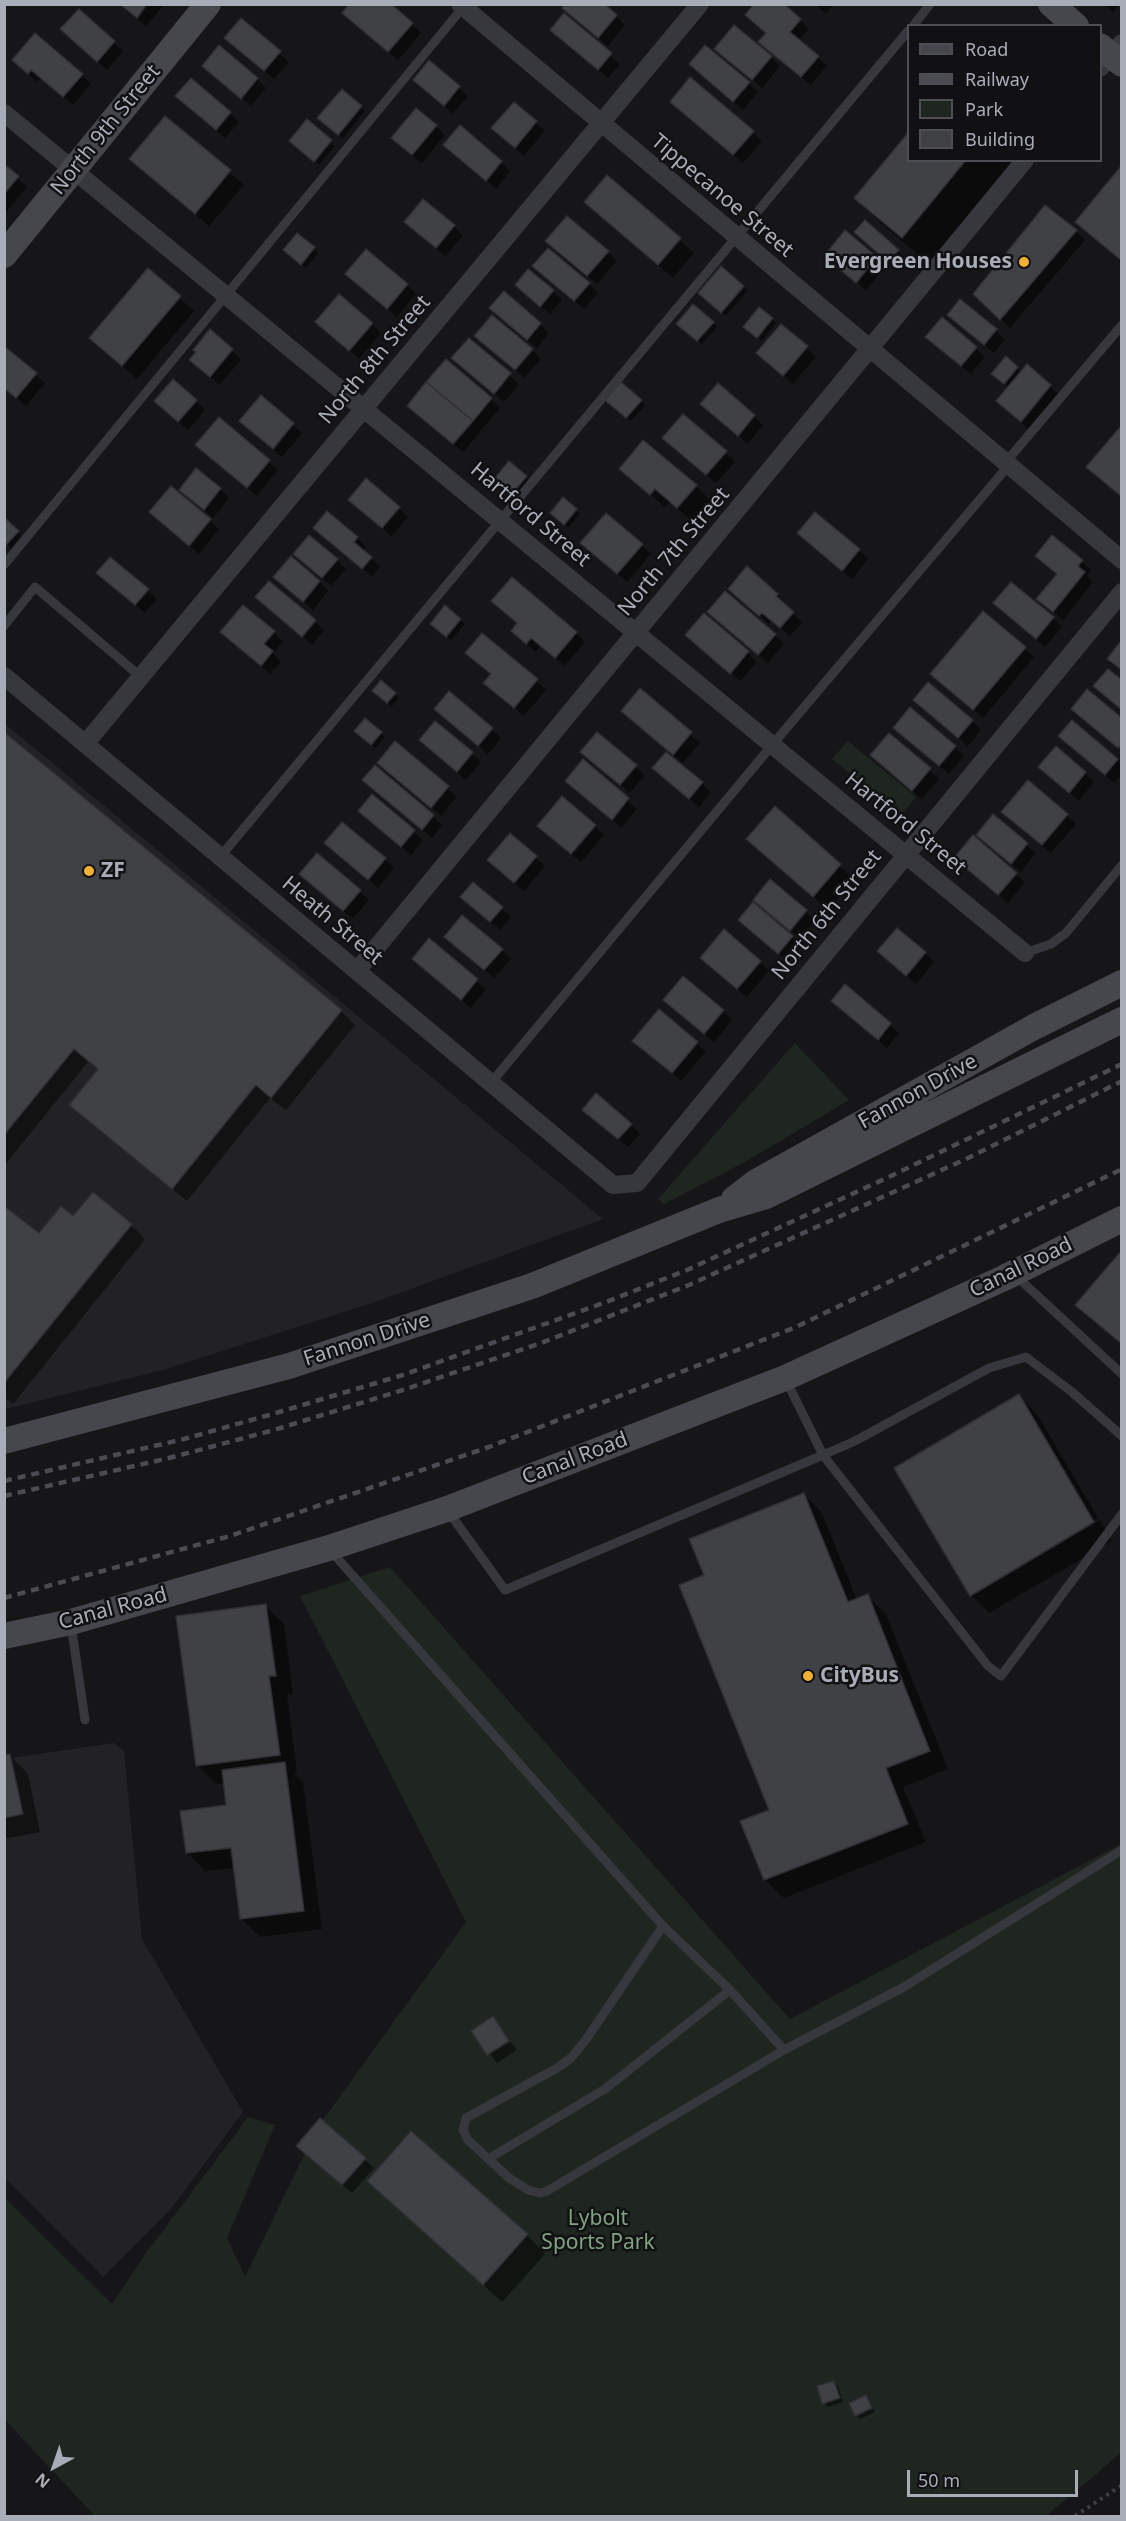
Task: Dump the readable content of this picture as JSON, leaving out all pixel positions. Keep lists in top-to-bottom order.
{
  "streets": {
    "street": [
      "North 9th Street",
      "Tippecanoe Street",
      "North 8th Street",
      "Hartford Street",
      "North 7th Street",
      "North 6th Street",
      "Heath Street",
      "Fannon Drive",
      "Canal Road"
    ]
  },
  "crossings": [
    ["North 9th Street", "Hartford Street"],
    ["Tippecanoe Street", "North 8th Street"],
    ["Tippecanoe Street", "North 7th Street"],
    ["North 8th Street", "Hartford Street"],
    ["North 8th Street", "Heath Street"],
    ["Hartford Street", "North 7th Street"],
    ["Hartford Street", "North 6th Street"],
    ["North 7th Street", "Heath Street"],
    ["North 6th Street", "Heath Street"]
  ],
  "parks": ["Lybolt Sports Park"],
  "places": ["Evergreen Houses", "ZF", "CityBus"],
  "legend": [
    "Road",
    "Railway",
    "Park",
    "Building"
  ],
  "scale_bar": "50 m",
  "north": "bottom left"
}
